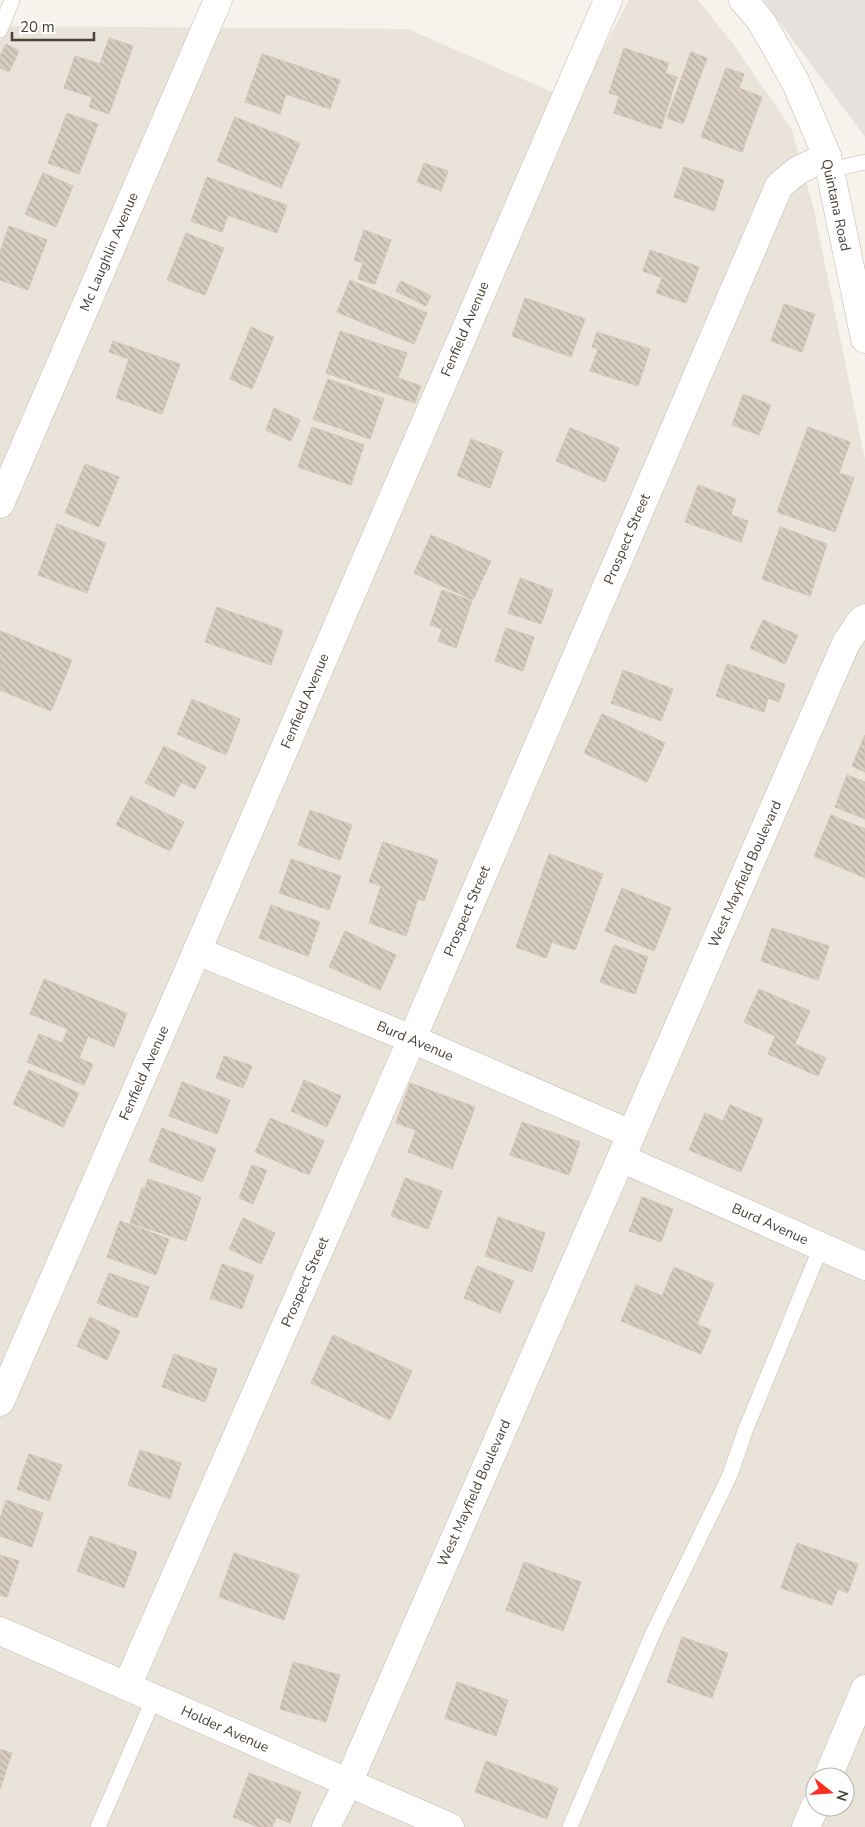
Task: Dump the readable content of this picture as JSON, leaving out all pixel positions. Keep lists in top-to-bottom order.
{
  "streets": {
    "street": [
      "Quintana Road",
      "Mc Laughlin Avenue",
      "Fenfield Avenue",
      "Prospect Street",
      "West Mayfield Boulevard",
      "Burd Avenue",
      "Holder Avenue"
    ]
  },
  "crossings": [
    ["Quintana Road", "Prospect Street"],
    ["Fenfield Avenue", "Burd Avenue"],
    ["Prospect Street", "Burd Avenue"],
    ["Prospect Street", "Holder Avenue"],
    ["West Mayfield Boulevard", "Burd Avenue"],
    ["West Mayfield Boulevard", "Holder Avenue"]
  ],
  "scale_bar": "20 m",
  "north": "right"
}
